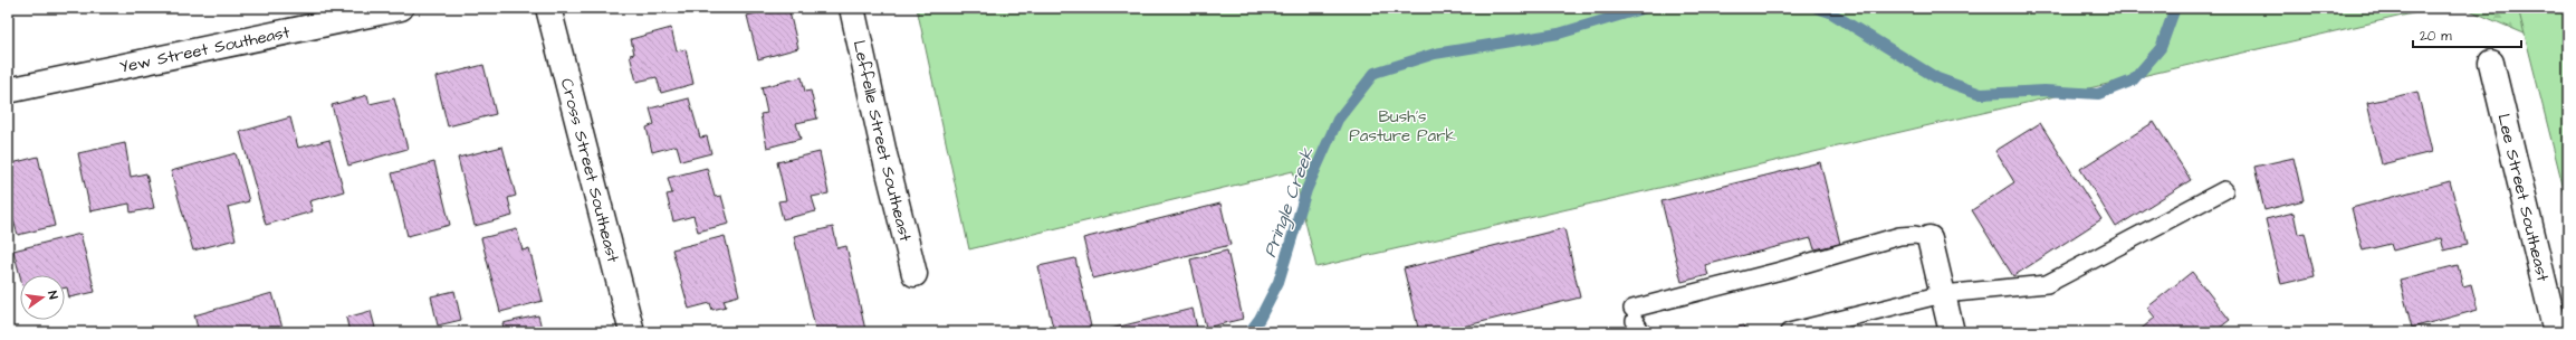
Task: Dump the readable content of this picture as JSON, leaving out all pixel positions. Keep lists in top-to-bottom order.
{
  "streets": {
    "street": [
      "Yew Street Southeast",
      "Leffelle Street Southeast",
      "Cross Street Southeast",
      "Lee Street Southeast"
    ]
  },
  "water": ["Pringle Creek"],
  "parks": ["Bush's Pasture Park"],
  "scale_bar": "20 m",
  "north": "right"
}
